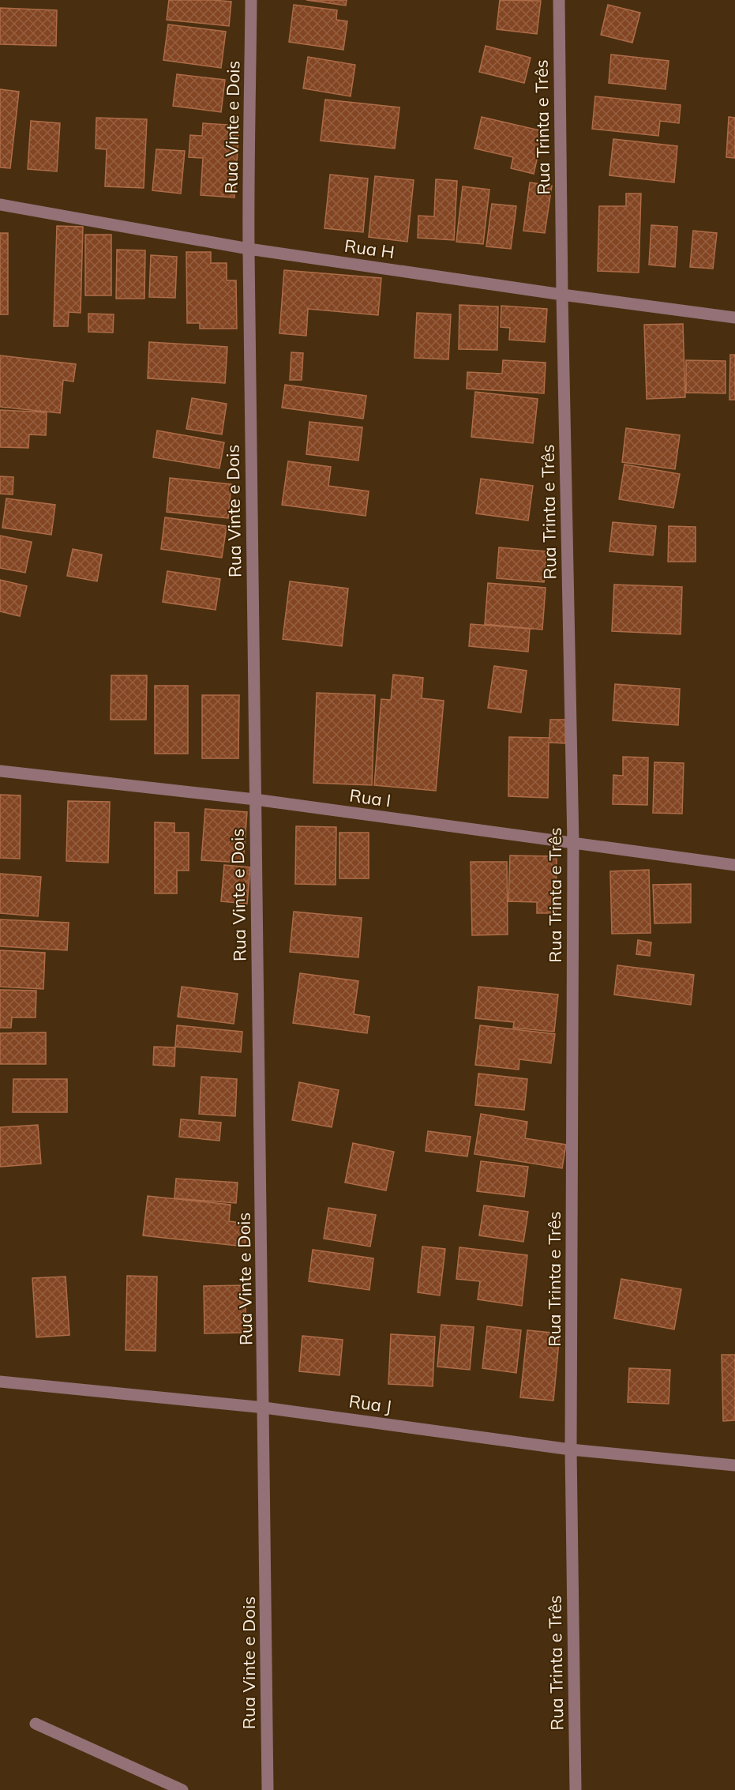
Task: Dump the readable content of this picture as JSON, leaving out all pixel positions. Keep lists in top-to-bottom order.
{
  "streets": {
    "street": [
      "Rua Vinte e Dois",
      "Rua Trinta e Três",
      "Rua H",
      "Rua I",
      "Rua J"
    ]
  },
  "crossings": [
    ["Rua Vinte e Dois", "Rua H"],
    ["Rua Vinte e Dois", "Rua I"],
    ["Rua Vinte e Dois", "Rua J"],
    ["Rua Trinta e Três", "Rua H"],
    ["Rua Trinta e Três", "Rua I"],
    ["Rua Trinta e Três", "Rua J"]
  ]
}
